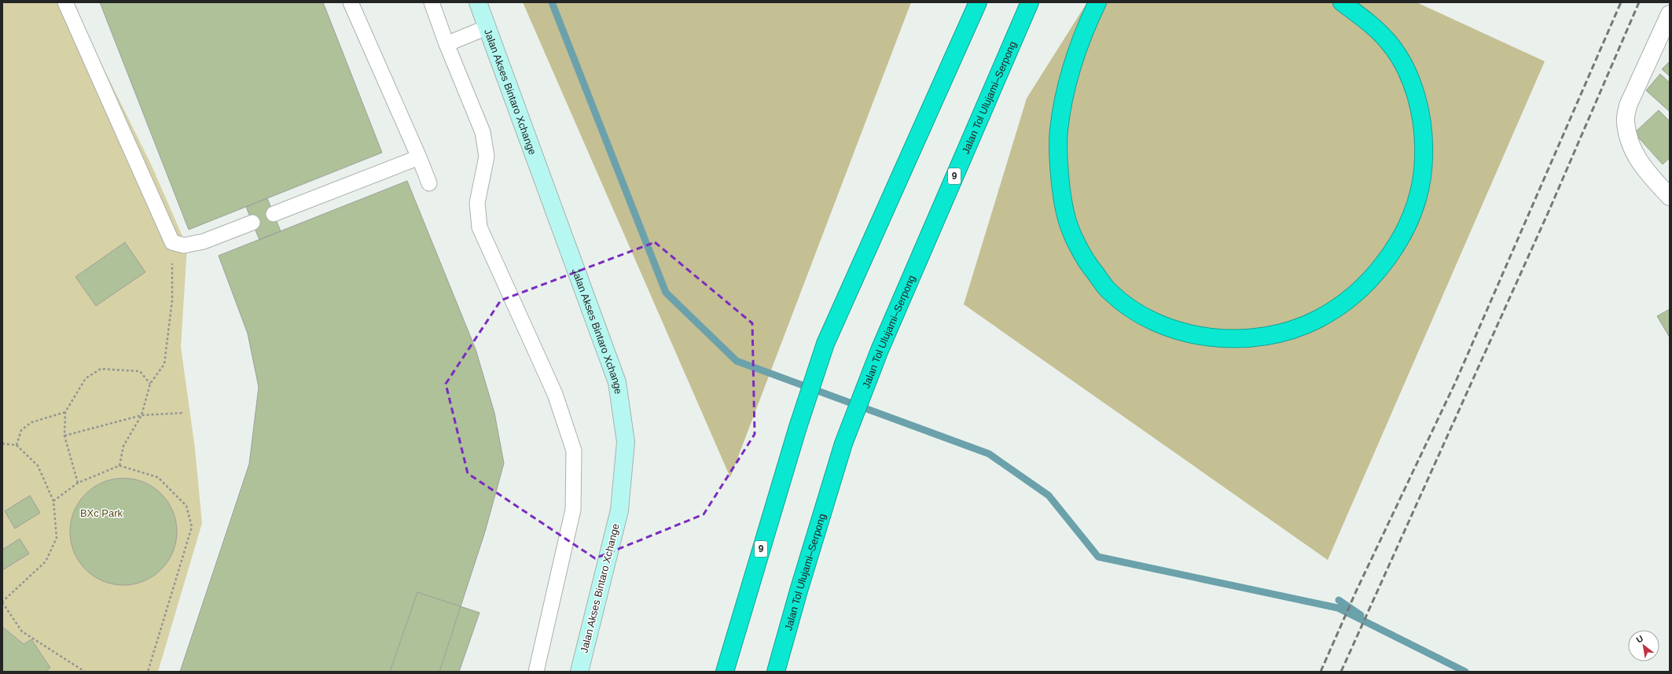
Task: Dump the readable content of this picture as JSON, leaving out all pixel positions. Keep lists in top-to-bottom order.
{
  "streets": {
    "highway": ["Jalan Tol Ulujami–Serpong", "9"],
    "main road": ["Jalan Akses Bintaro Xchange"]
  },
  "parks": ["BXc Park"],
  "north": "top left"
}
